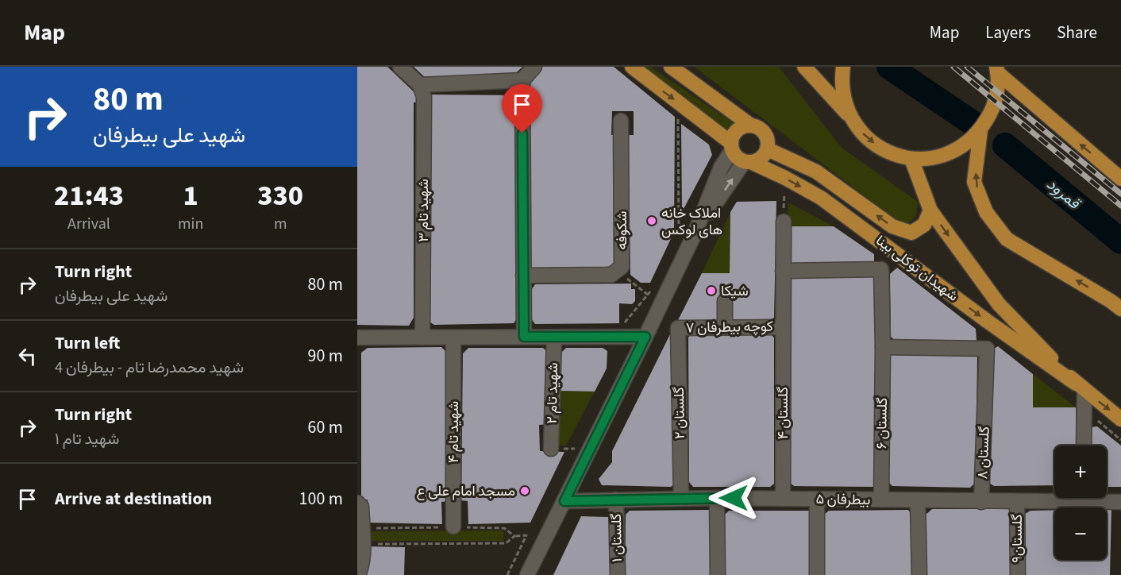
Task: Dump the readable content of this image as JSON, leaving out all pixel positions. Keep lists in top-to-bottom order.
{
  "streets": {
    "main road": ["شهیدان توکلی بینا"],
    "street": [
      "شهید تام ۳",
      "شکوفه",
      "کوچه بیطرفان ۷",
      "شهید تام ۲",
      "گلستان ۲",
      "گلستان ۴",
      "گلستان ۶",
      "شهید تام ۴",
      "گلستان ۸",
      "بیطرفان ۵",
      "گلستان ۱",
      "گلستان۹"
    ]
  },
  "crossings": [
    ["کوچه بیطرفان ۷", "گلستان ۲"],
    ["کوچه بیطرفان ۷", "گلستان ۴"],
    ["گلستان ۲", "بیطرفان ۵"],
    ["گلستان ۴", "گلستان ۶"],
    ["گلستان ۴", "بیطرفان ۵"],
    ["گلستان ۶", "گلستان ۸"],
    ["گلستان ۶", "بیطرفان ۵"],
    ["گلستان ۸", "بیطرفان ۵"],
    ["بیطرفان ۵", "گلستان ۱"],
    ["بیطرفان ۵", "گلستان۹"]
  ],
  "water": ["قمرود"],
  "places": ["املاک خانه های لوکس", "شیکا", "مسجد امام علی ع"],
  "page": {
    "header": "Map",
    "nav": ["Map", "Layers", "Share"],
    "turn": ["80 m", "شهید علی بیطرفان"],
    "eta": [
      "21:43",
      "Arrival",
      "1",
      "min",
      "330",
      "m"
    ],
    "list": [
      {
        "name": "Turn right",
        "note": "شهید علی بیطرفان",
        "value": "80 m"
      },
      {
        "name": "Turn left",
        "note": "شهید محمدرضا تام - بیطرفان 4",
        "value": "90 m"
      },
      {
        "name": "Turn right",
        "note": "شهید تام ۱",
        "value": "60 m"
      },
      {
        "name": "Arrive at destination",
        "value": "100 m"
      }
    ],
    "map_buttons": ["+", "−"]
  }
}
